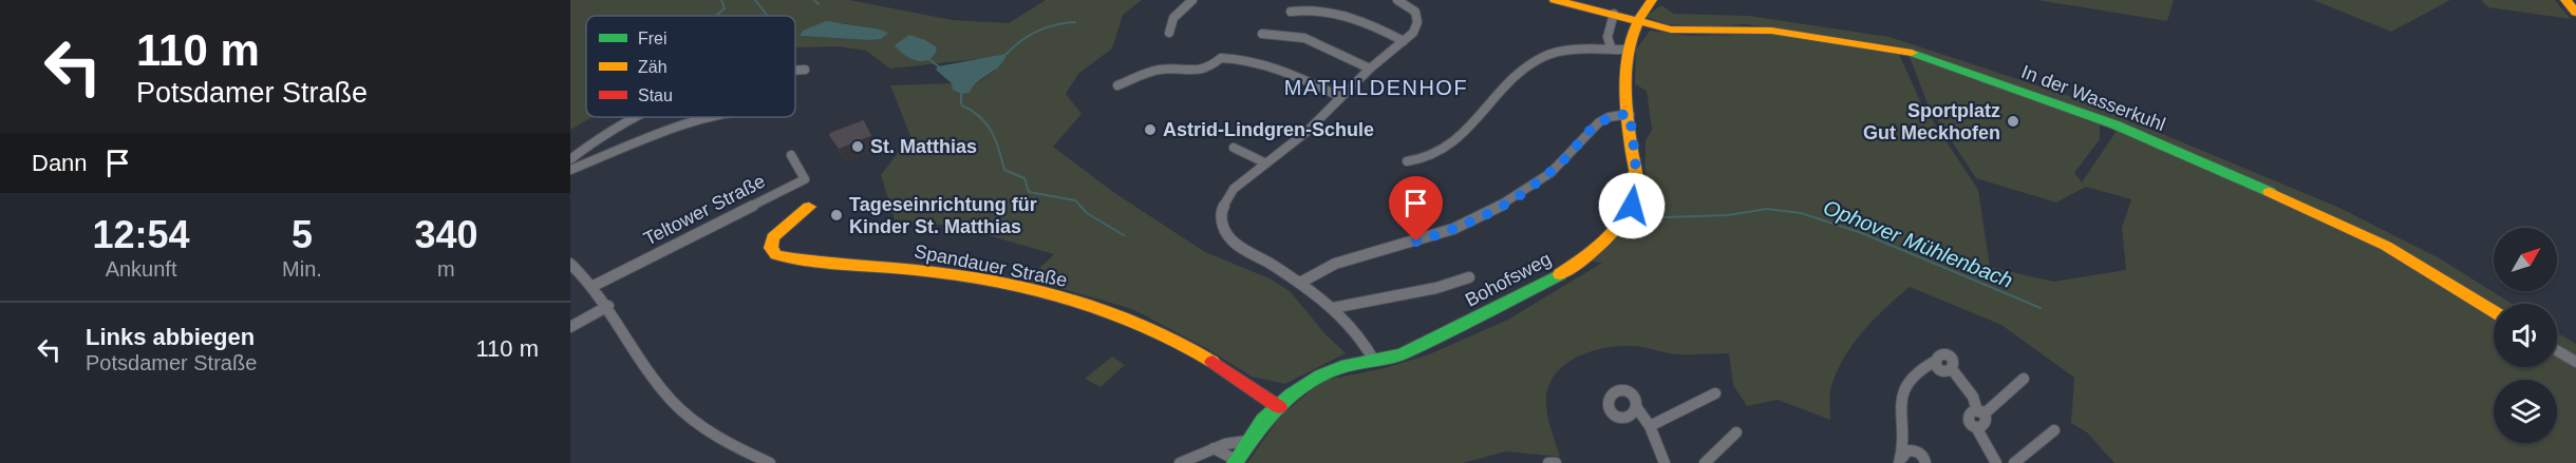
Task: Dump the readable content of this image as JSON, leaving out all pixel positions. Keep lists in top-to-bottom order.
{
  "streets": {
    "street": [
      "In der Wasserkuhl",
      "Teltower Straße",
      "Spandauer Straße",
      "Bohofsweg"
    ]
  },
  "crossings": [
    ["In der Wasserkuhl", "Bohofsweg"],
    ["Spandauer Straße", "Bohofsweg"]
  ],
  "districts": ["MATHILDENHOF"],
  "water": ["Ophover Mühlenbach"],
  "places": [
    "Sportplatz Gut Meckhofen",
    "Astrid-Lindgren-Schule",
    "St. Matthias",
    "Tageseinrichtung für Kinder St. Matthias"
  ],
  "legend": ["Frei", "Zäh", "Stau"],
  "north": "top right",
  "page": {
    "turn": ["110 m", "Potsdamer Straße"],
    "then": "Dann",
    "eta": [
      "12:54",
      "Ankunft",
      "5",
      "Min.",
      "340",
      "m"
    ],
    "list": [
      {
        "name": "Links abbiegen",
        "note": "Potsdamer Straße",
        "value": "110 m"
      }
    ]
  }
}
